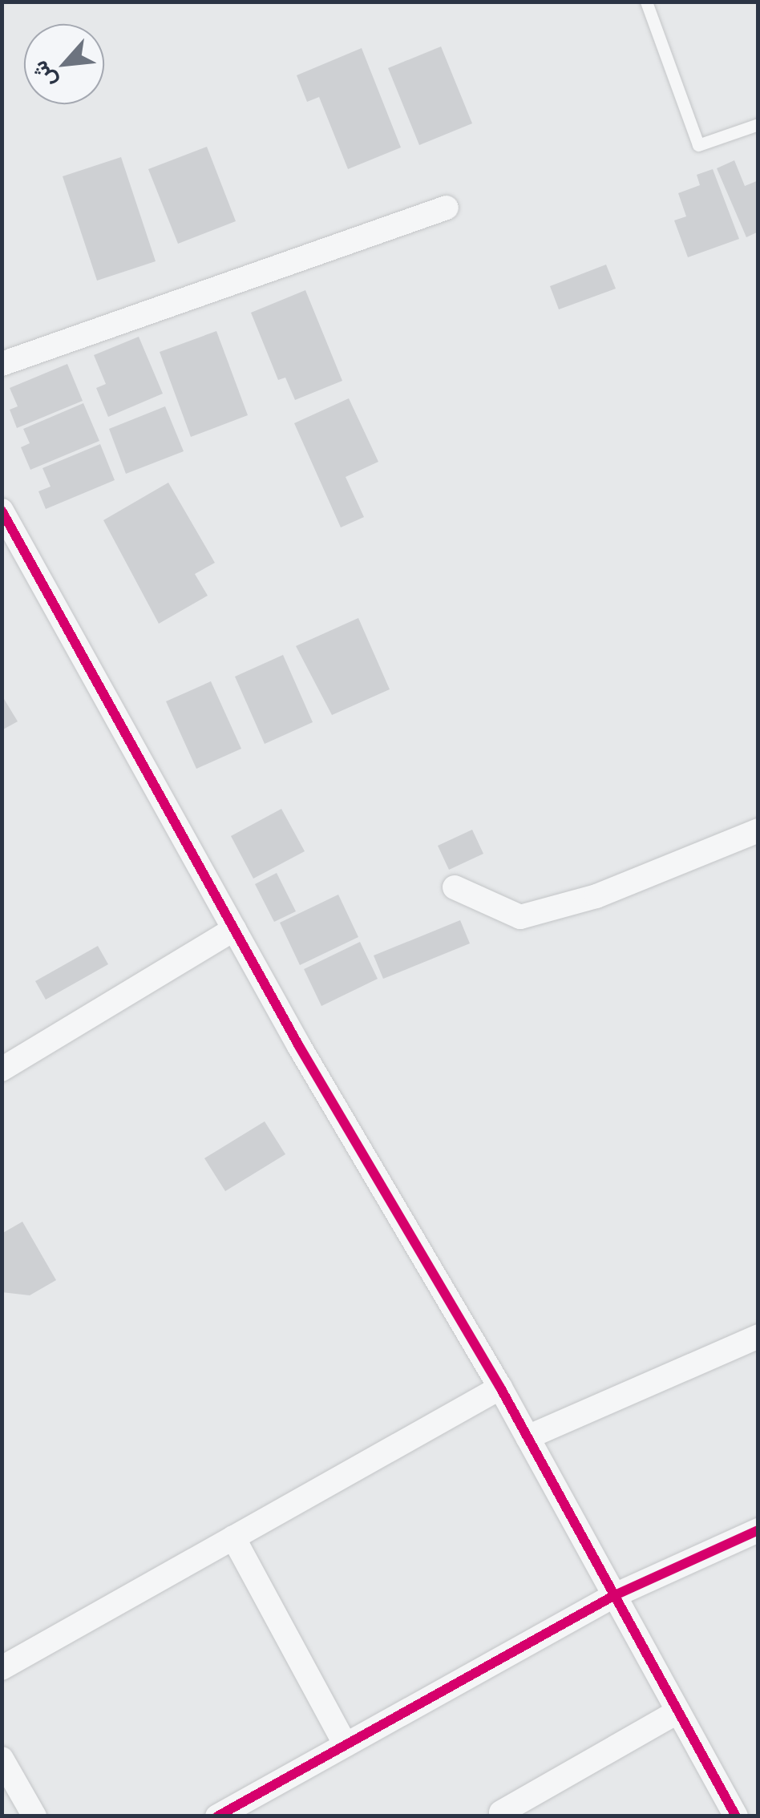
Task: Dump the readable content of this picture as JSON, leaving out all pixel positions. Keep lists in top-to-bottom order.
{
  "north": "bottom left"
}
